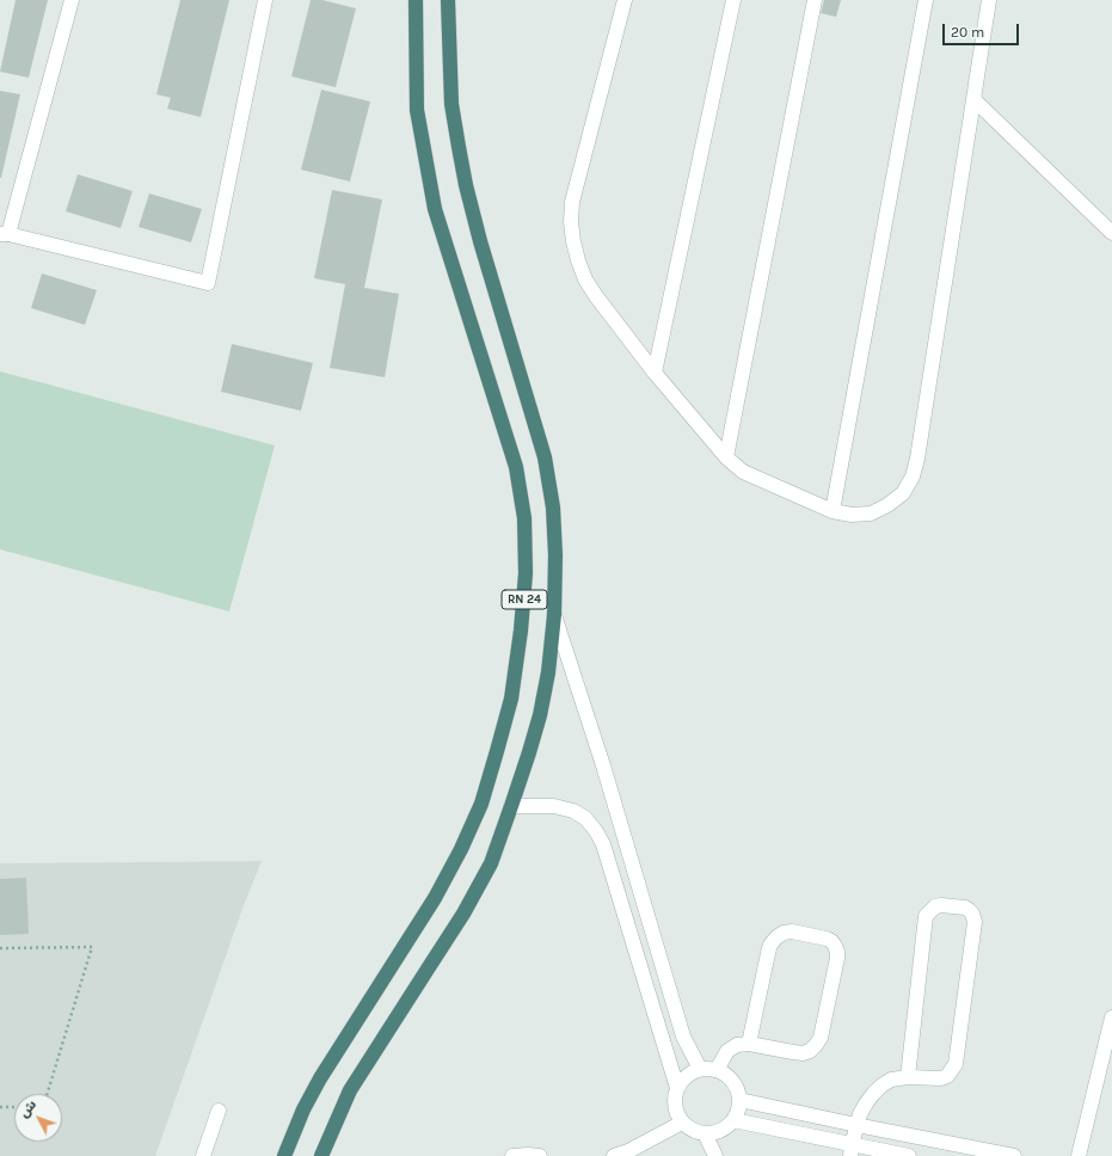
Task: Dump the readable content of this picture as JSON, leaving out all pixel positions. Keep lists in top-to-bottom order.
{
  "streets": {
    "highway": ["RN 24"]
  },
  "scale_bar": "20 m",
  "north": "top left"
}
